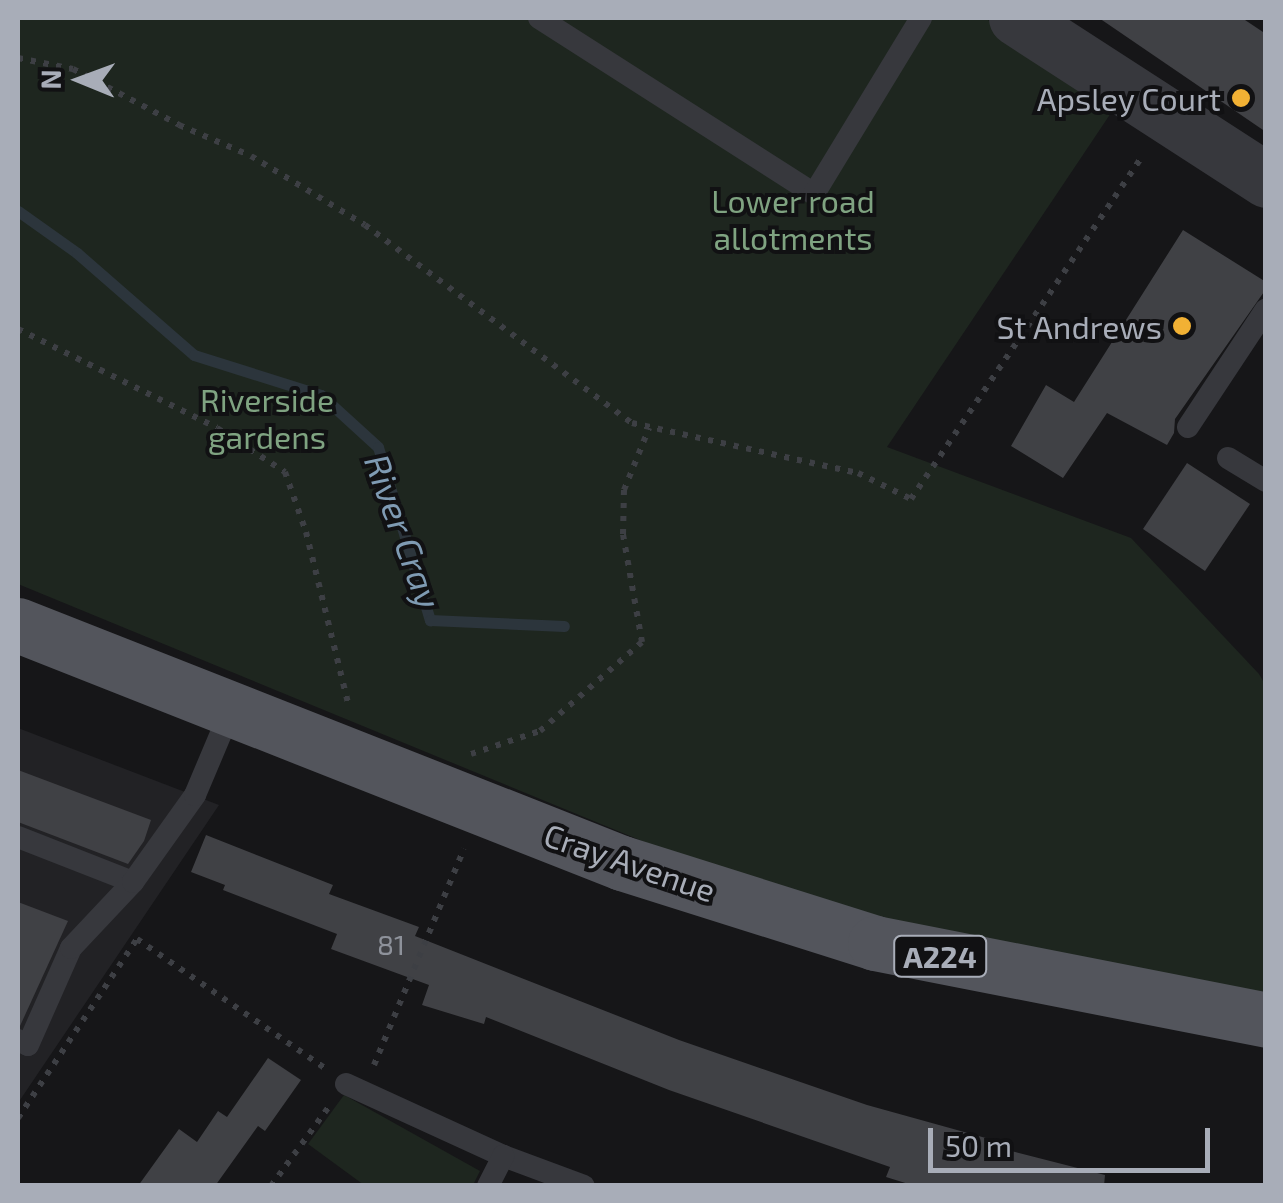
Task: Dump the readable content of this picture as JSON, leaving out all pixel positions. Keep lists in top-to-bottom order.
{
  "streets": {
    "main road": ["Cray Avenue", "A224"]
  },
  "water": ["River Cray"],
  "parks": ["Lower road allotments", "Riverside gardens"],
  "places": ["Apsley Court", "St Andrews"],
  "house_numbers": ["81"],
  "scale_bar": "50 m",
  "north": "left"
}
